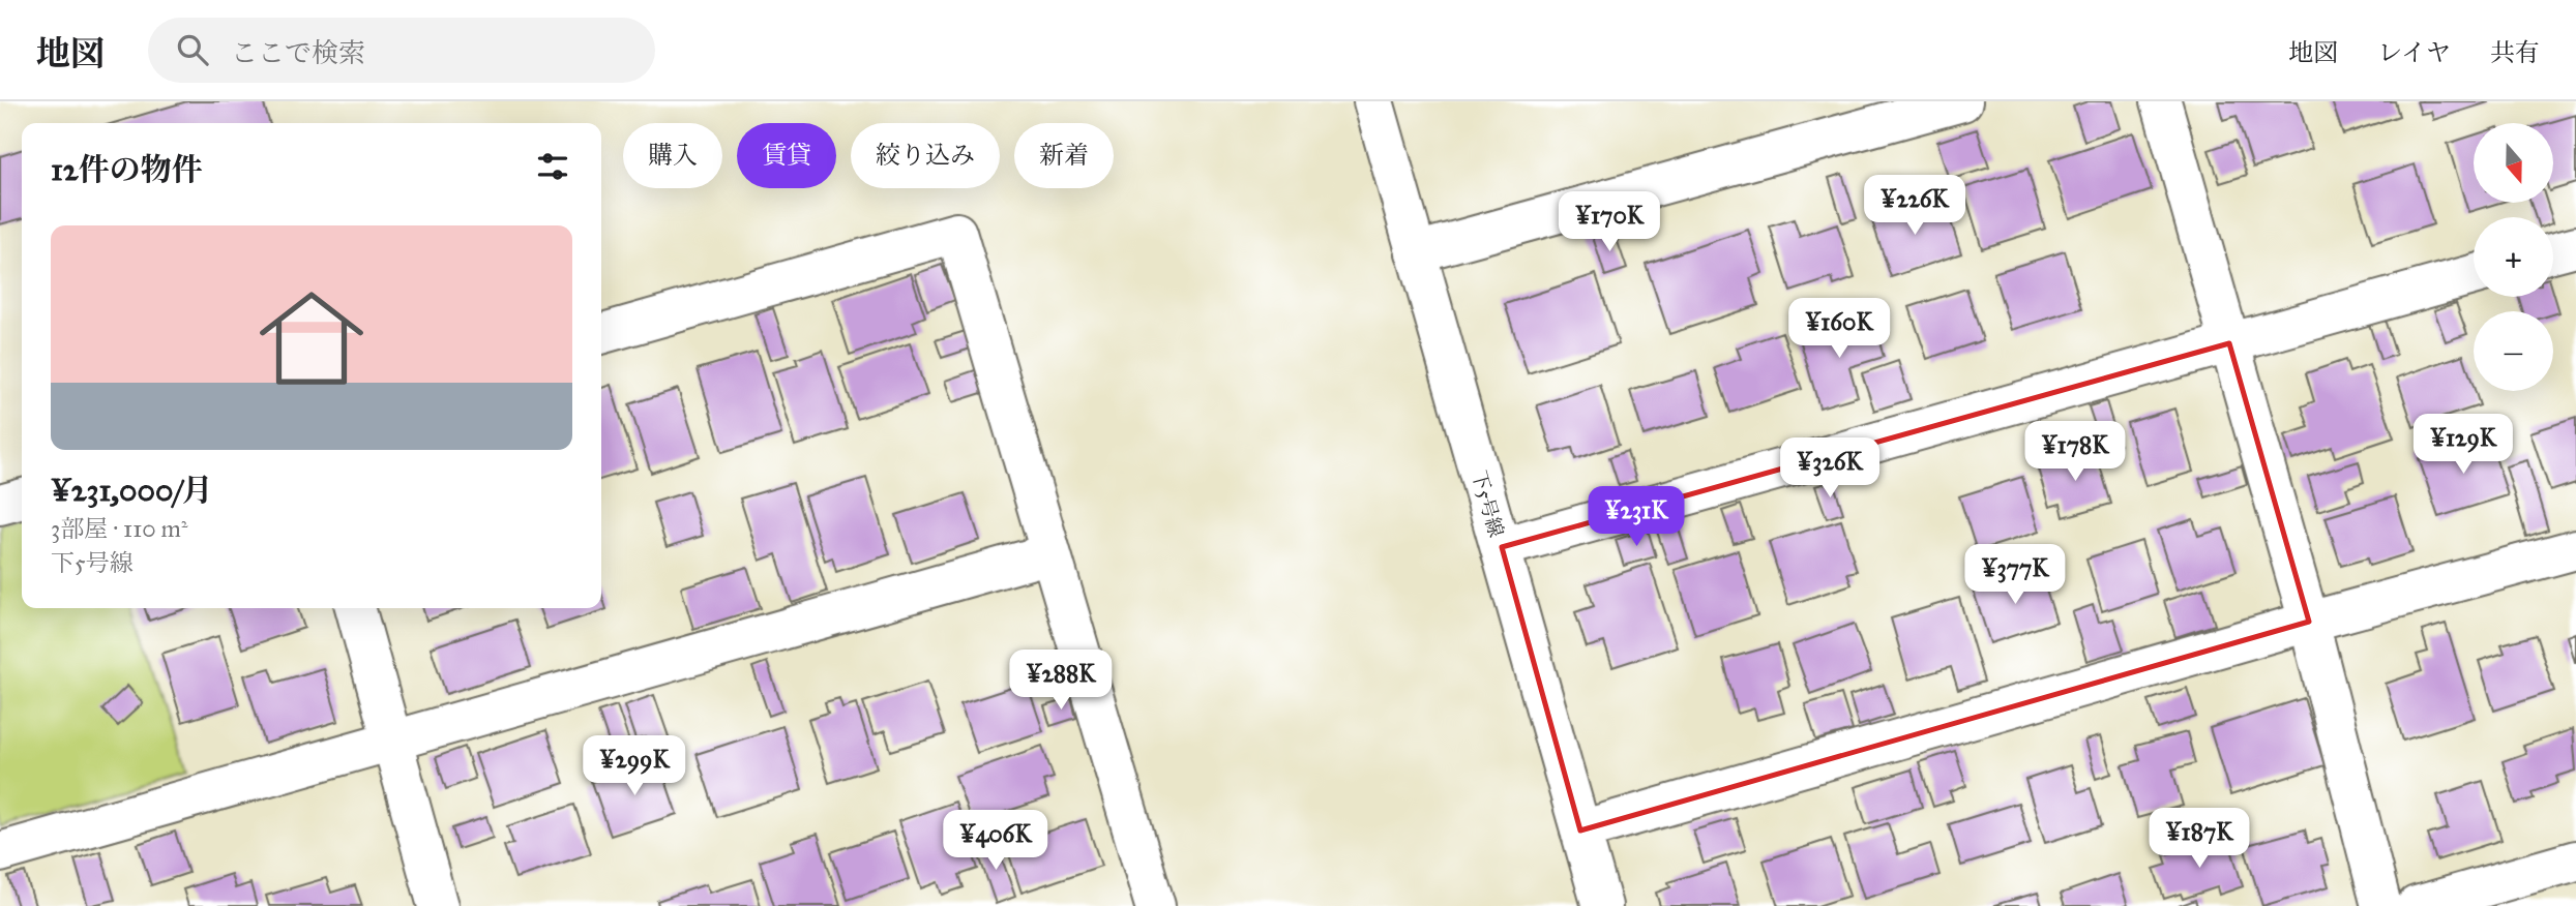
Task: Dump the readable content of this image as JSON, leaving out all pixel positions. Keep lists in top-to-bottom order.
{
  "streets": {
    "street": ["下5号線"]
  },
  "north": "bottom",
  "page": {
    "header": "地図",
    "search": "ここで検索",
    "nav": ["地図", "レイヤ", "共有"],
    "map_buttons": ["+", "−"],
    "chip": [
      "購入",
      "賃貸",
      "絞り込み",
      "新着"
    ],
    "heading": "12件の物件",
    "price": [
      "¥226K",
      "¥170K",
      "¥160K",
      "¥129K",
      "¥178K",
      "¥326K",
      "¥231K",
      "¥377K",
      "¥288K",
      "¥299K",
      "¥187K",
      "¥406K"
    ],
    "list": [
      {
        "name": "¥231,000/月",
        "note": "3部屋 · 110 m² · 下5号線"
      }
    ]
  }
}
